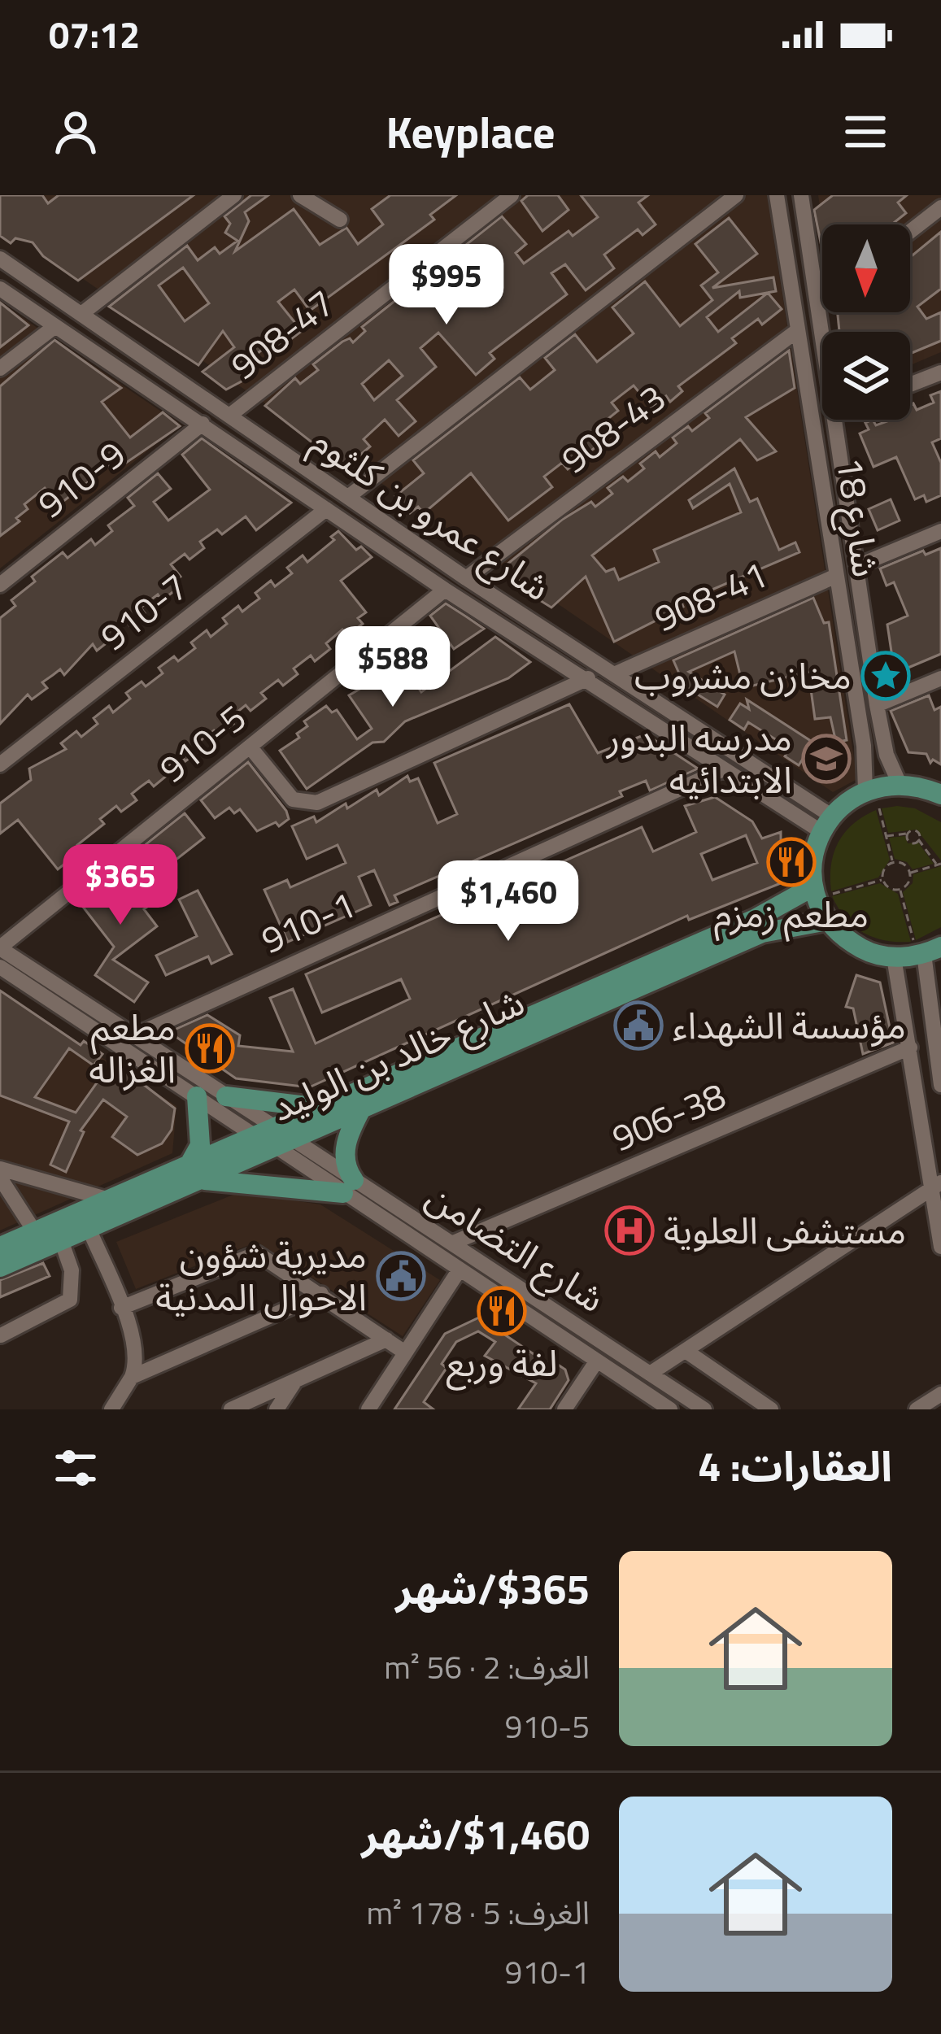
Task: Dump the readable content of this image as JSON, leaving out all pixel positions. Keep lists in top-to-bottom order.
{
  "streets": {
    "main road": ["شارع خالد بن الوليد"],
    "street": [
      "908-47",
      "908-43",
      "910-9",
      "شارع عمرو بن كلثوم",
      "شارع 18",
      "908-41",
      "910-7",
      "910-5",
      "910-1",
      "906-38",
      "شارع التضامن"
    ]
  },
  "crossings": [
    ["908-47", "شارع عمرو بن كلثوم"],
    ["908-43", "شارع عمرو بن كلثوم"],
    ["908-43", "شارع 18"],
    ["910-9", "شارع عمرو بن كلثوم"],
    ["شارع عمرو بن كلثوم", "908-41"],
    ["شارع عمرو بن كلثوم", "910-7"],
    ["شارع عمرو بن كلثوم", "910-5"],
    ["شارع عمرو بن كلثوم", "910-1"],
    ["شارع 18", "908-41"],
    ["908-41", "910-5"],
    ["910-5", "شارع التضامن"],
    ["910-1", "شارع التضامن"],
    ["شارع خالد بن الوليد", "شارع التضامن"],
    ["906-38", "شارع التضامن"]
  ],
  "places": {
    "place": ["مخازن مشروب"],
    "school or university": ["مدرسه البدور الابتدائيه"],
    "restaurant": ["مطعم زمزم", "مطعم الغزاله", "لفة وربع"],
    "public building": ["مؤسسة الشهداء", "مديرية شؤون الاحوال المدنية"],
    "hospital": ["مستشفى العلوية"]
  },
  "north": "bottom",
  "page": {
    "status": "07:12",
    "header": "Keyplace",
    "price": [
      "$995",
      "$588",
      "$365",
      "$1,460"
    ],
    "heading": "العقارات: 4",
    "list": [
      {
        "name": "$365/شهر",
        "note": "الغرف: 2 · 56 m² · 910-5"
      },
      {
        "name": "$1,460/شهر",
        "note": "الغرف: 5 · 178 m² · 910-1"
      }
    ]
  }
}
